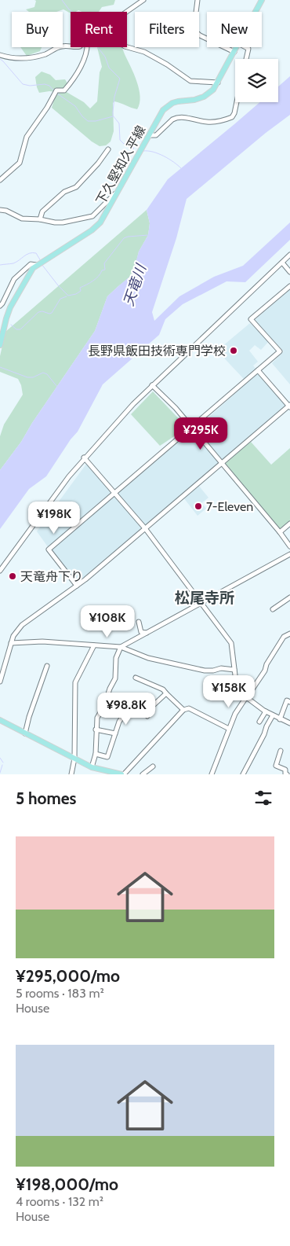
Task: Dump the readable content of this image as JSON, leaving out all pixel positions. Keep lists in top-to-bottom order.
{
  "streets": {
    "main road": ["下久堅知久平線"]
  },
  "districts": ["松尾寺所"],
  "water": ["天竜川"],
  "places": ["長野県飯田技術専門学校", "7-Eleven", "天竜舟下り"],
  "page": {
    "chip": [
      "Buy",
      "Rent",
      "Filters",
      "New"
    ],
    "price": [
      "¥295K",
      "¥198K",
      "¥108K",
      "¥158K",
      "¥98.8K"
    ],
    "heading": "5 homes",
    "list": [
      {
        "name": "¥295,000/mo",
        "note": "5 rooms · 183 m² · House"
      },
      {
        "name": "¥198,000/mo",
        "note": "4 rooms · 132 m² · House"
      }
    ]
  }
}
